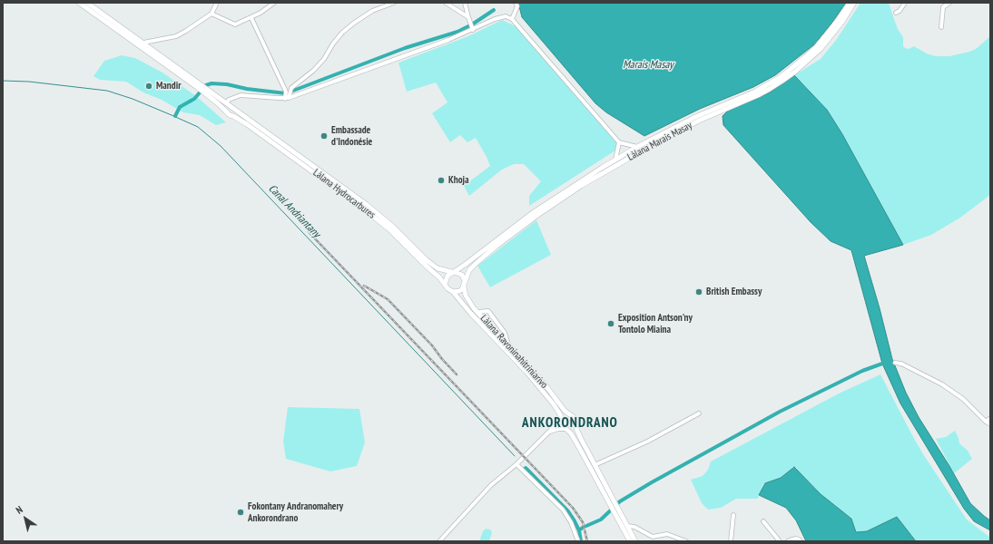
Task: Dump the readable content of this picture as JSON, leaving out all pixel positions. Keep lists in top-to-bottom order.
{
  "streets": {
    "main road": ["Làlana Marais Masay", "Làlana Hydrocarbures", "Làlana Ravoninahitriniarivo"]
  },
  "crossings": [
    ["Làlana Marais Masay", "Làlana Hydrocarbures"],
    ["Làlana Marais Masay", "Làlana Ravoninahitriniarivo"],
    ["Làlana Hydrocarbures", "Làlana Ravoninahitriniarivo"]
  ],
  "districts": ["ANKORONDRANO"],
  "water": ["Marais Masay", "Canal Andriantany"],
  "places": [
    "Mandir",
    "Embassade d'Indonésie",
    "Khoja",
    "British Embassy",
    "Exposition Antson'ny Tontolo Miaina",
    "Fokontany Andranomahery Ankorondrano"
  ],
  "north": "top left"
}
